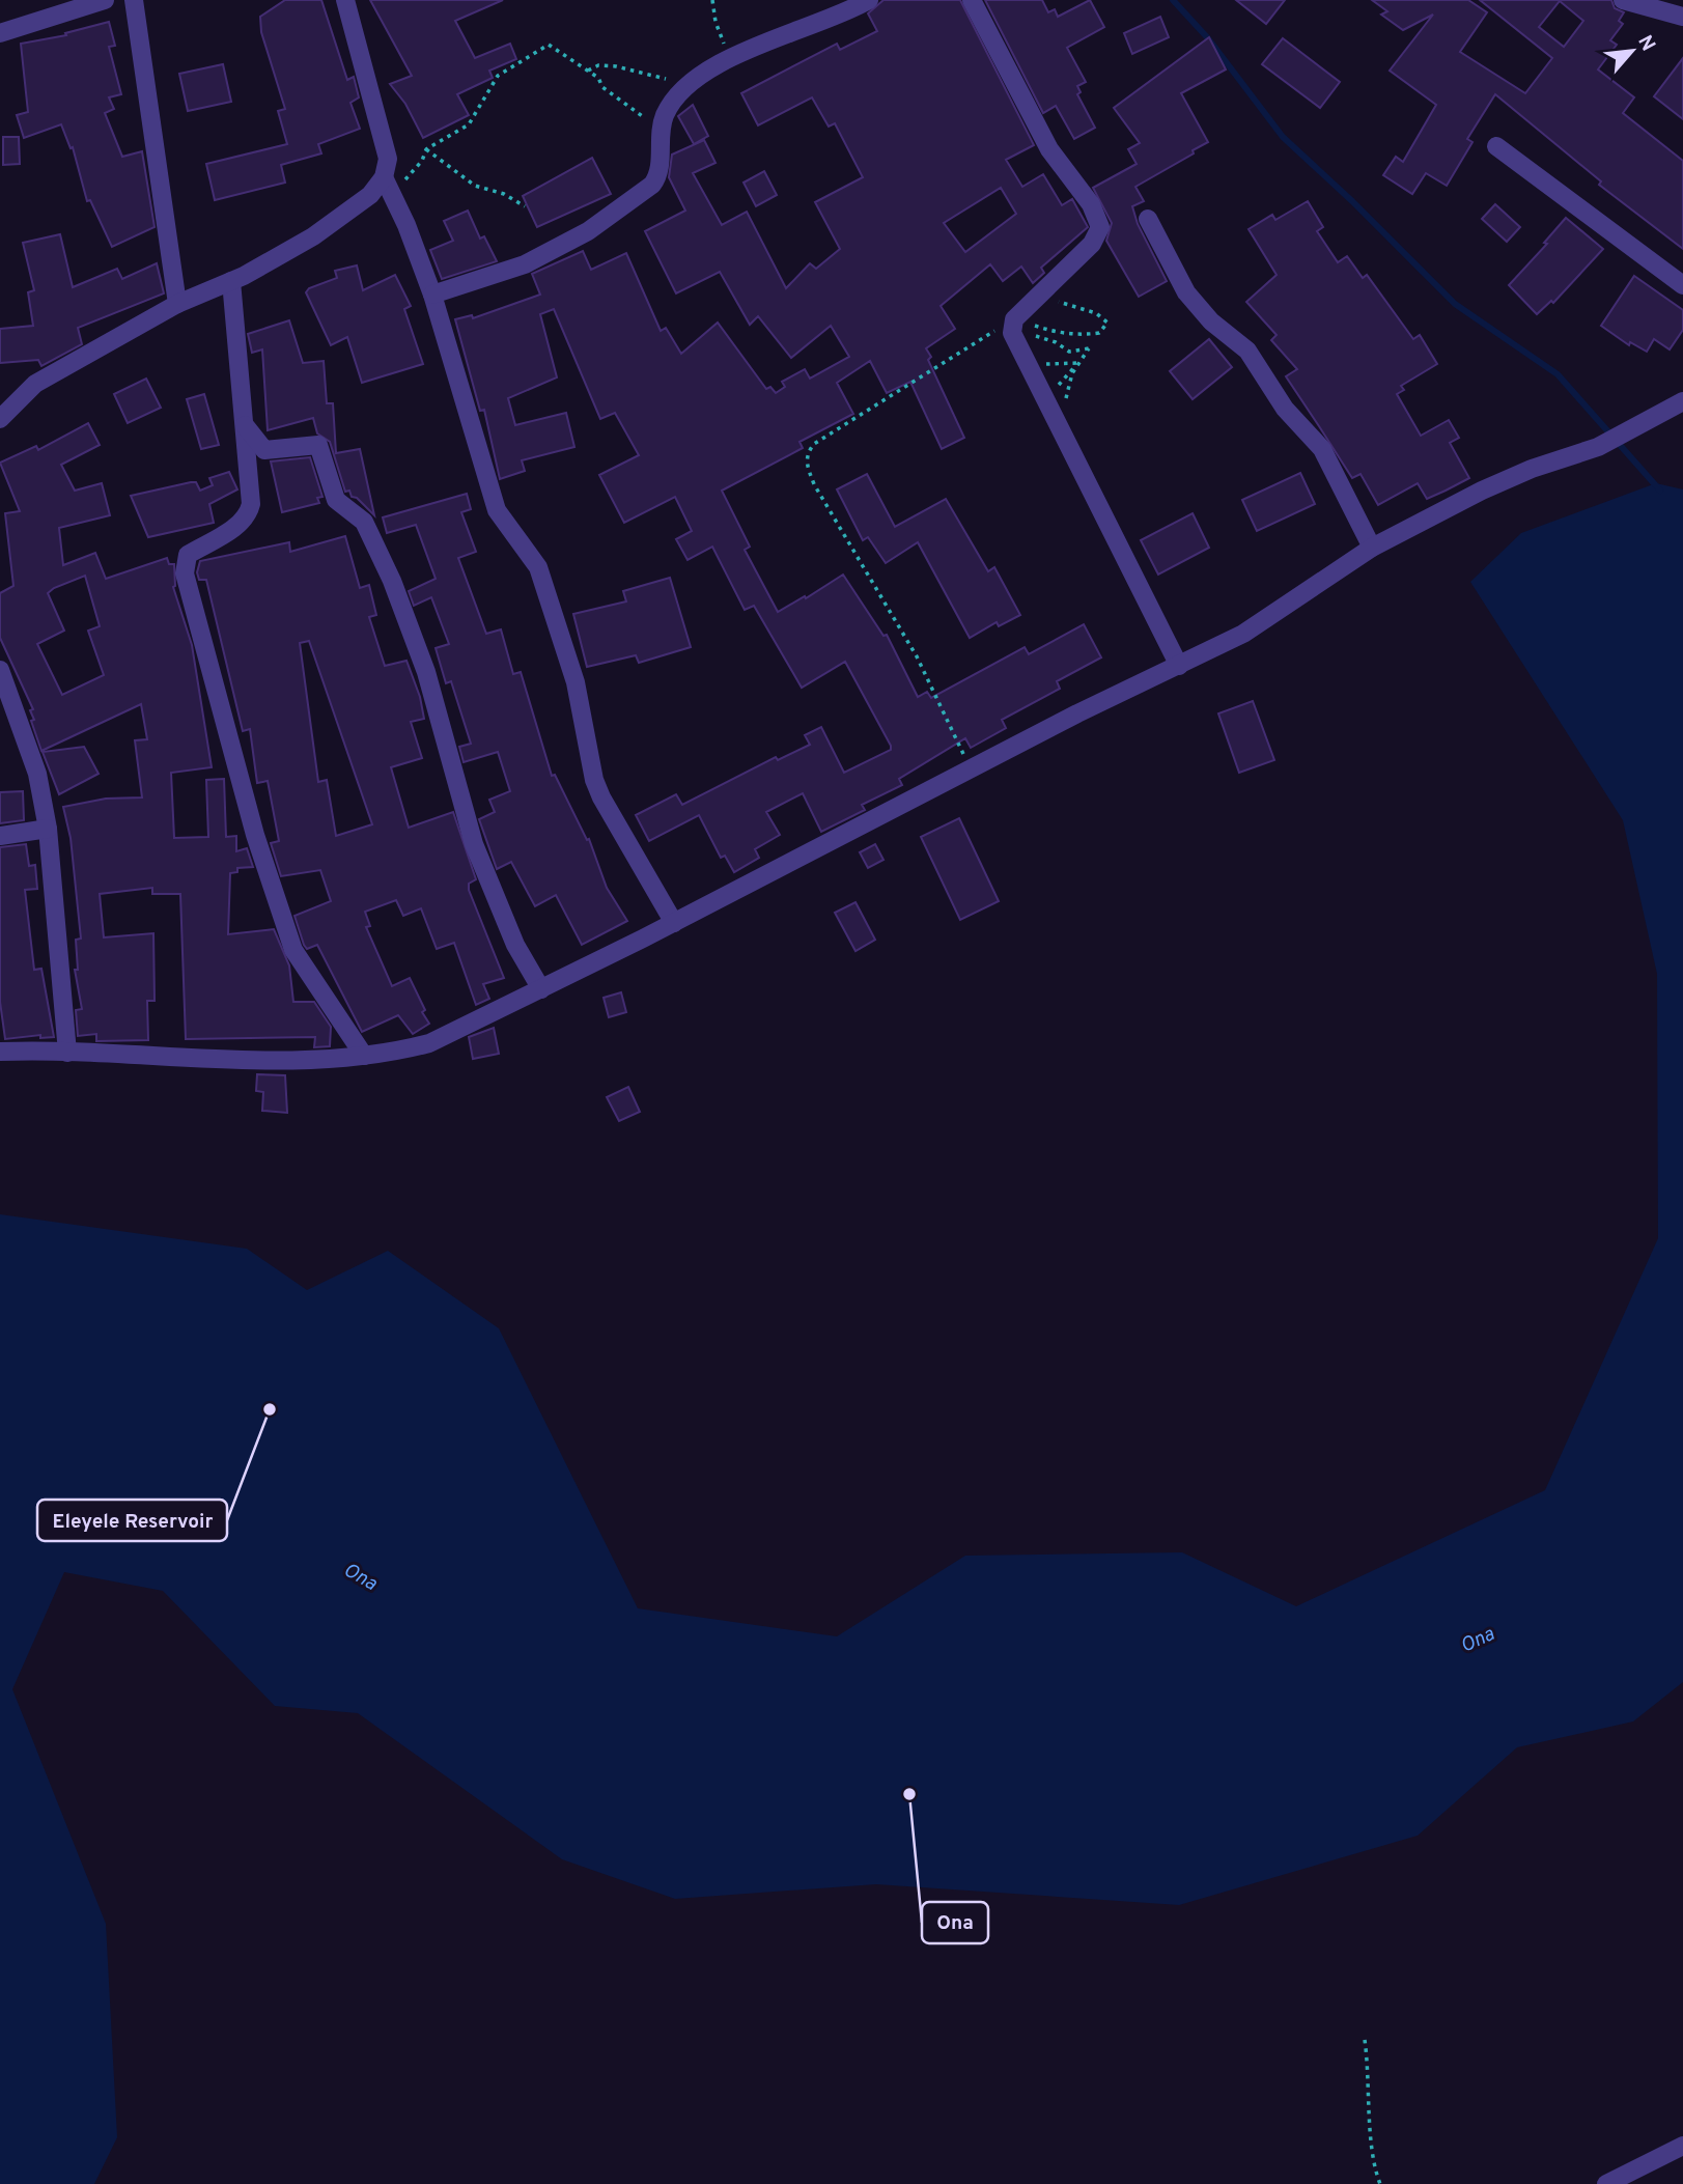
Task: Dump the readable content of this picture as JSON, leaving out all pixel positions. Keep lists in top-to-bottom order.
{
  "water": ["Ona"],
  "places": ["Eleyele Reservoir", "Ona"],
  "north": "top right"
}
